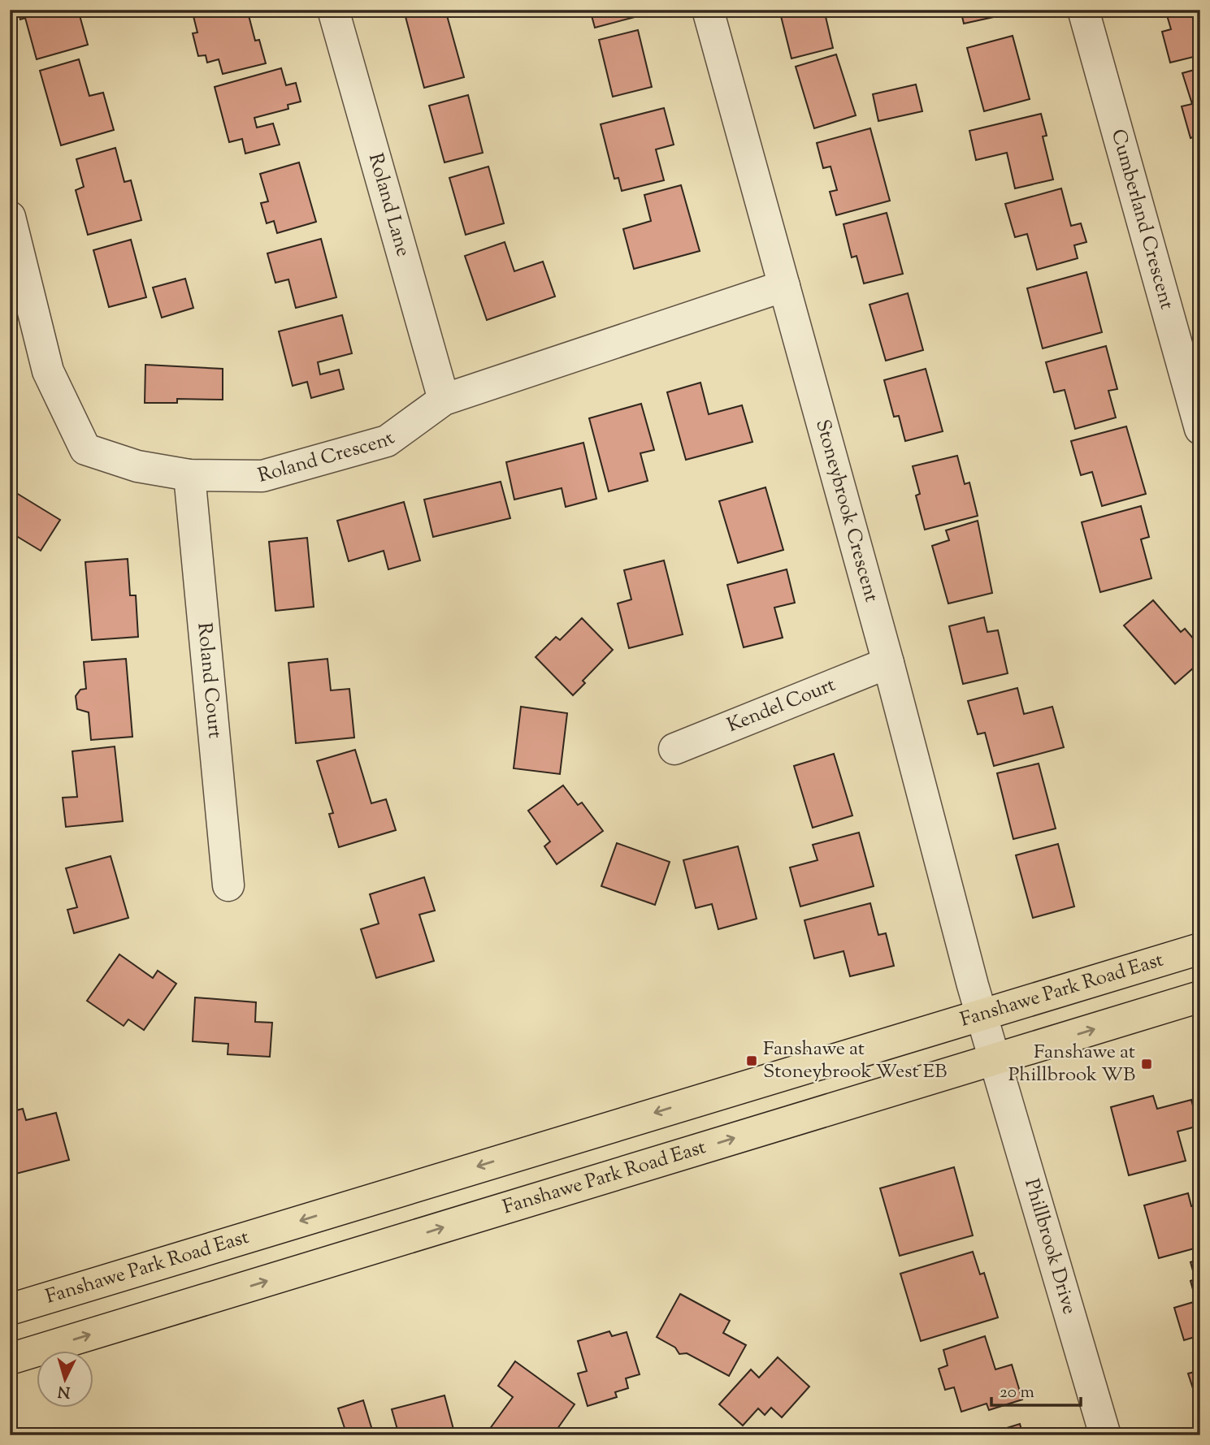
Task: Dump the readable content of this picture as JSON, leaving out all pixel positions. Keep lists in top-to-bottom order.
{
  "streets": {
    "main road": ["Fanshawe Park Road East"],
    "street": [
      "Roland Lane",
      "Cumberland Crescent",
      "Roland Crescent",
      "Stoneybrook Crescent",
      "Roland Court",
      "Kendel Court",
      "Phillbrook Drive"
    ]
  },
  "crossings": [
    ["Roland Lane", "Roland Crescent"],
    ["Roland Crescent", "Stoneybrook Crescent"],
    ["Roland Crescent", "Roland Court"],
    ["Stoneybrook Crescent", "Kendel Court"],
    ["Stoneybrook Crescent", "Fanshawe Park Road East"],
    ["Stoneybrook Crescent", "Phillbrook Drive"],
    ["Fanshawe Park Road East", "Phillbrook Drive"]
  ],
  "places": {
    "transit": ["Fanshawe at Stoneybrook West EB", "Fanshawe at Phillbrook WB"]
  },
  "scale_bar": "20 m",
  "north": "bottom"
}
